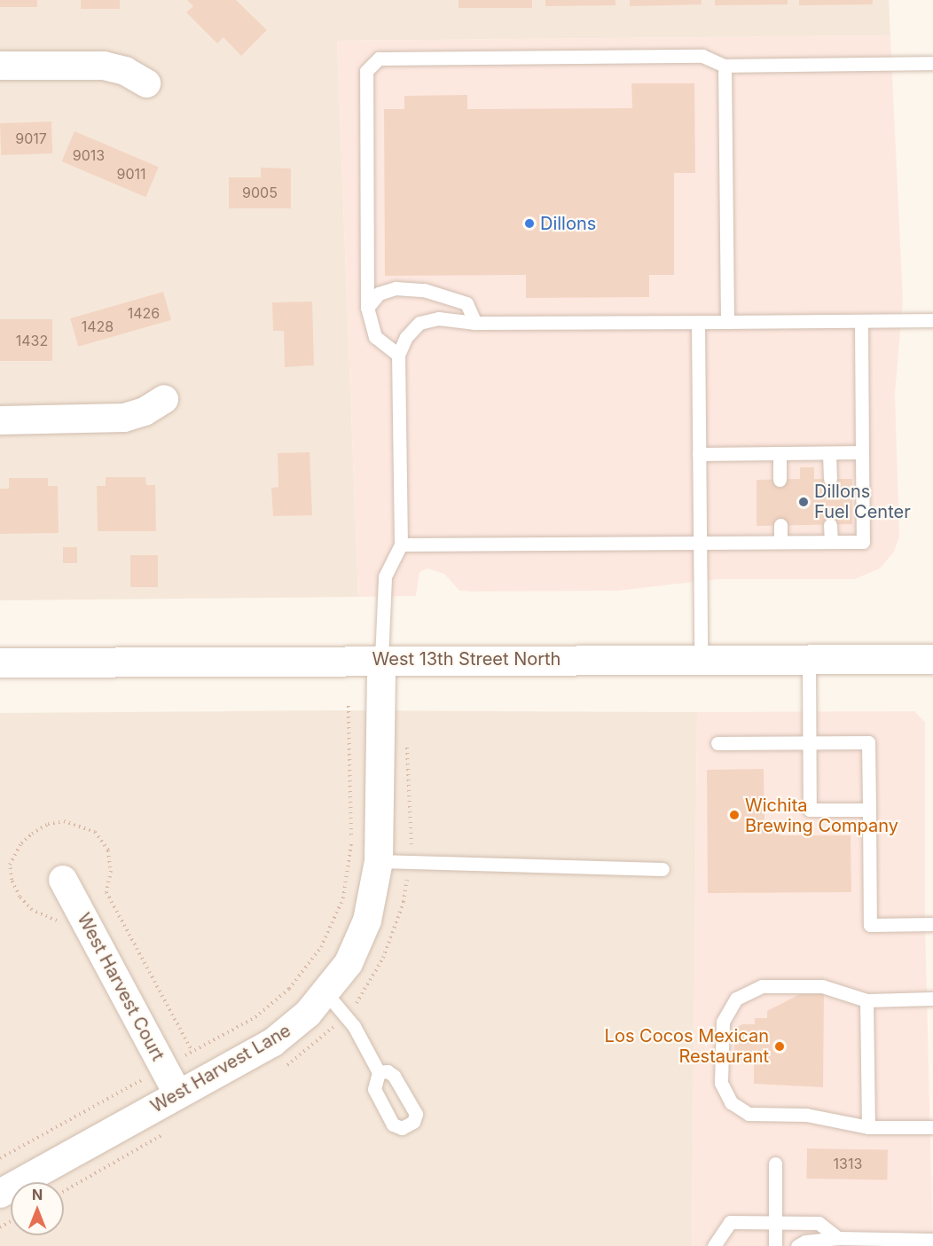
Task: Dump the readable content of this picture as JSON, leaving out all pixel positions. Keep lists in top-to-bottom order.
{
  "streets": {
    "street": ["West 13th Street North", "West Harvest Court", "West Harvest Lane"]
  },
  "crossings": [
    ["West 13th Street North", "West Harvest Lane"],
    ["West Harvest Court", "West Harvest Lane"]
  ],
  "places": [
    "Dillons",
    "Dillons Fuel Center",
    "Wichita Brewing Company",
    "Los Cocos Mexican Restaurant"
  ],
  "house_numbers": [
    "9017",
    "9013",
    "9011",
    "9005",
    "1426",
    "1428",
    "1432",
    "1313"
  ],
  "north": "top"
}
